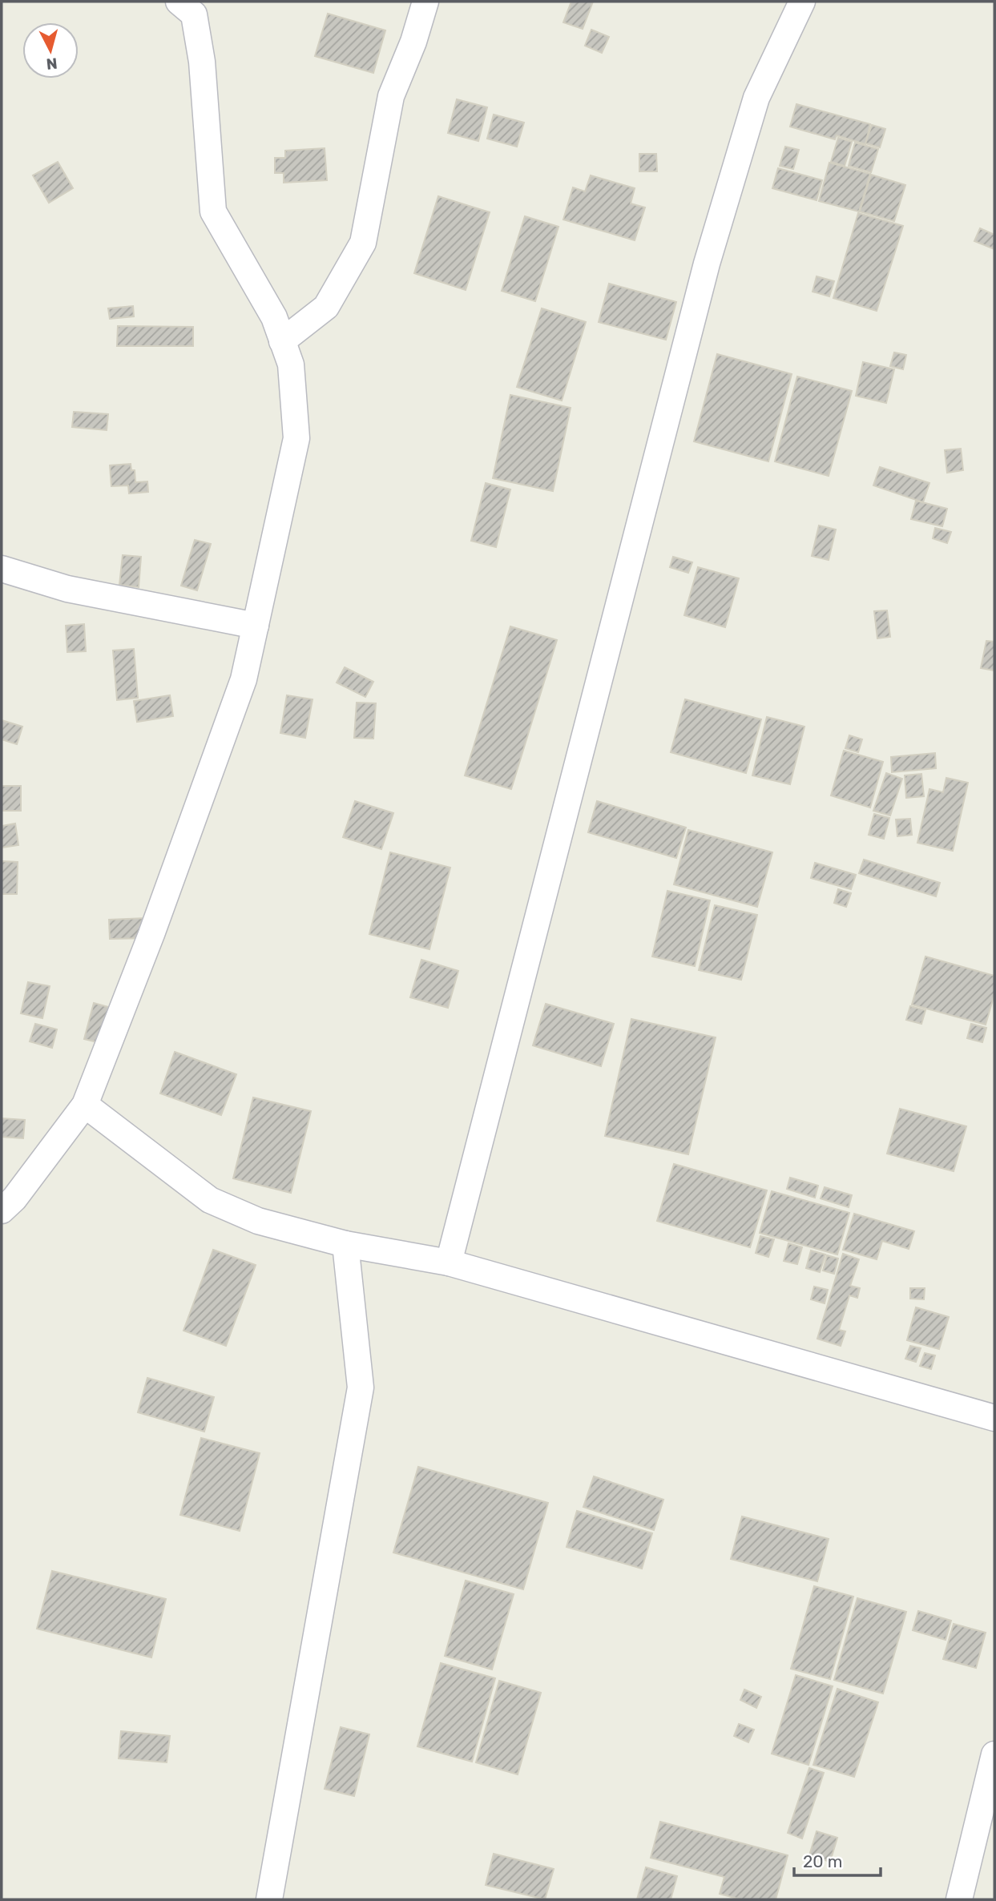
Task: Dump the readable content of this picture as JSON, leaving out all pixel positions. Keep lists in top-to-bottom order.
{
  "scale_bar": "20 m",
  "north": "bottom"
}
